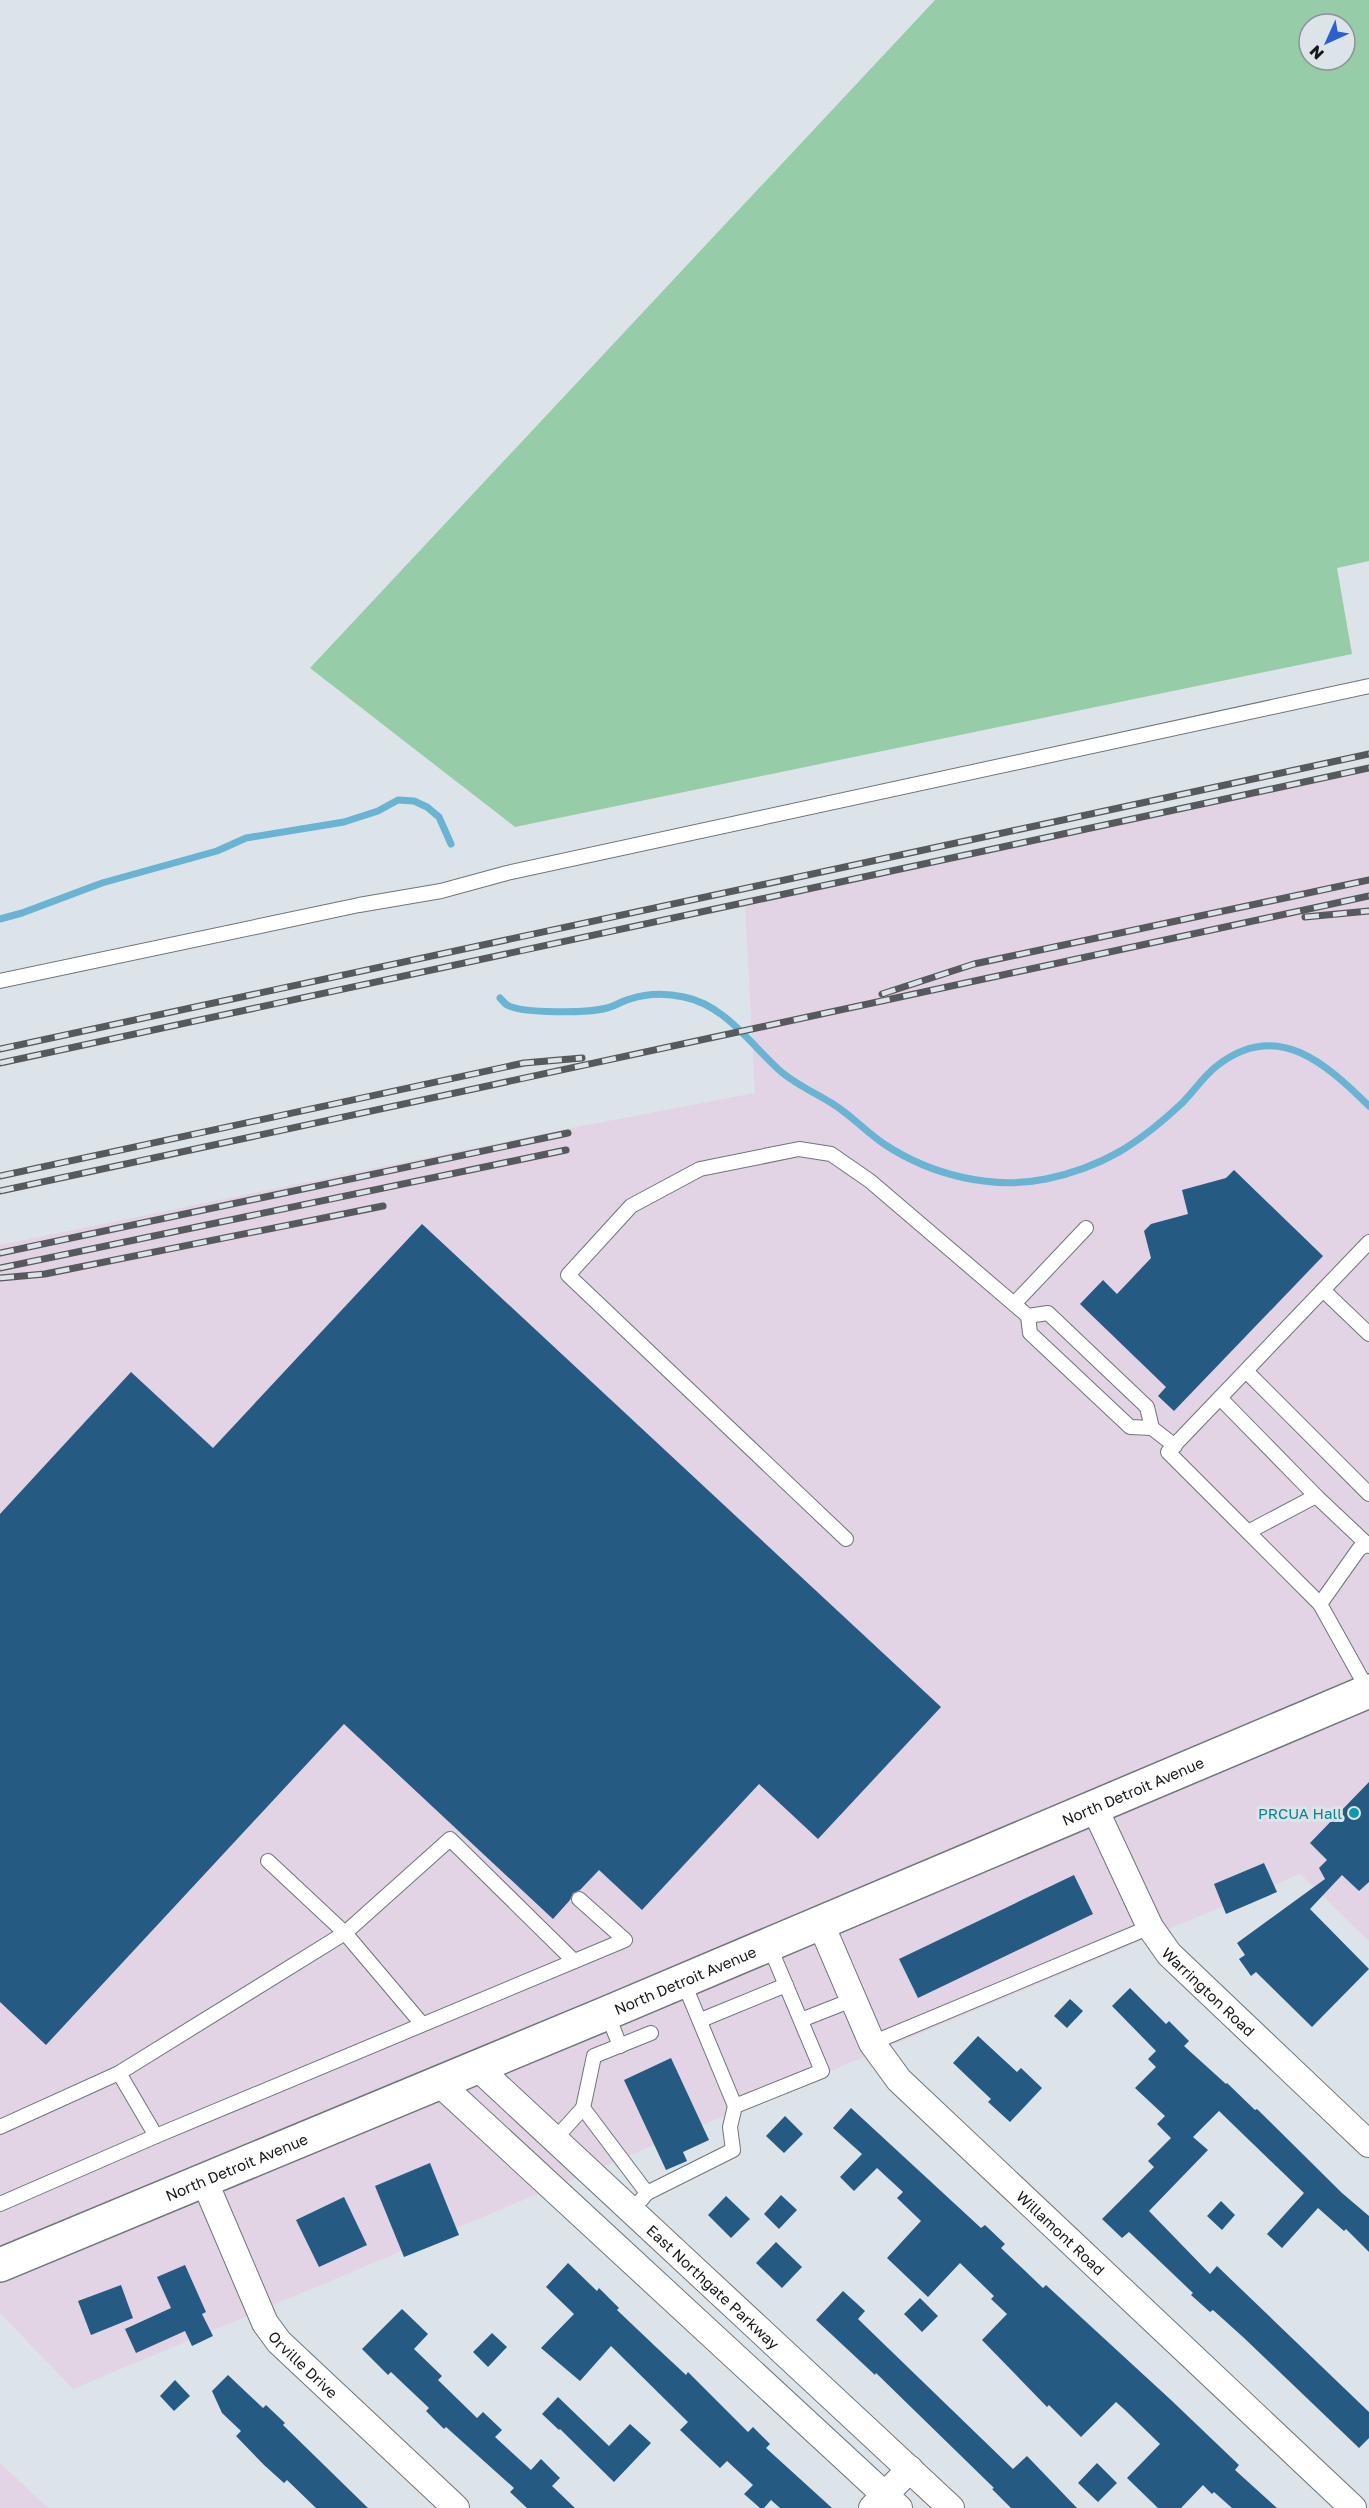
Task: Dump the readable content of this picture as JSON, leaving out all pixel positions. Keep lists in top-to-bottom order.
{
  "streets": {
    "main road": ["North Detroit Avenue"],
    "street": [
      "Warrington Road",
      "Willamont Road",
      "East Northgate Parkway",
      "Orville Drive"
    ]
  },
  "crossings": [
    ["North Detroit Avenue", "Warrington Road"],
    ["North Detroit Avenue", "Willamont Road"],
    ["North Detroit Avenue", "East Northgate Parkway"],
    ["North Detroit Avenue", "Orville Drive"]
  ],
  "places": ["PRCUA Hall"],
  "north": "bottom left"
}
